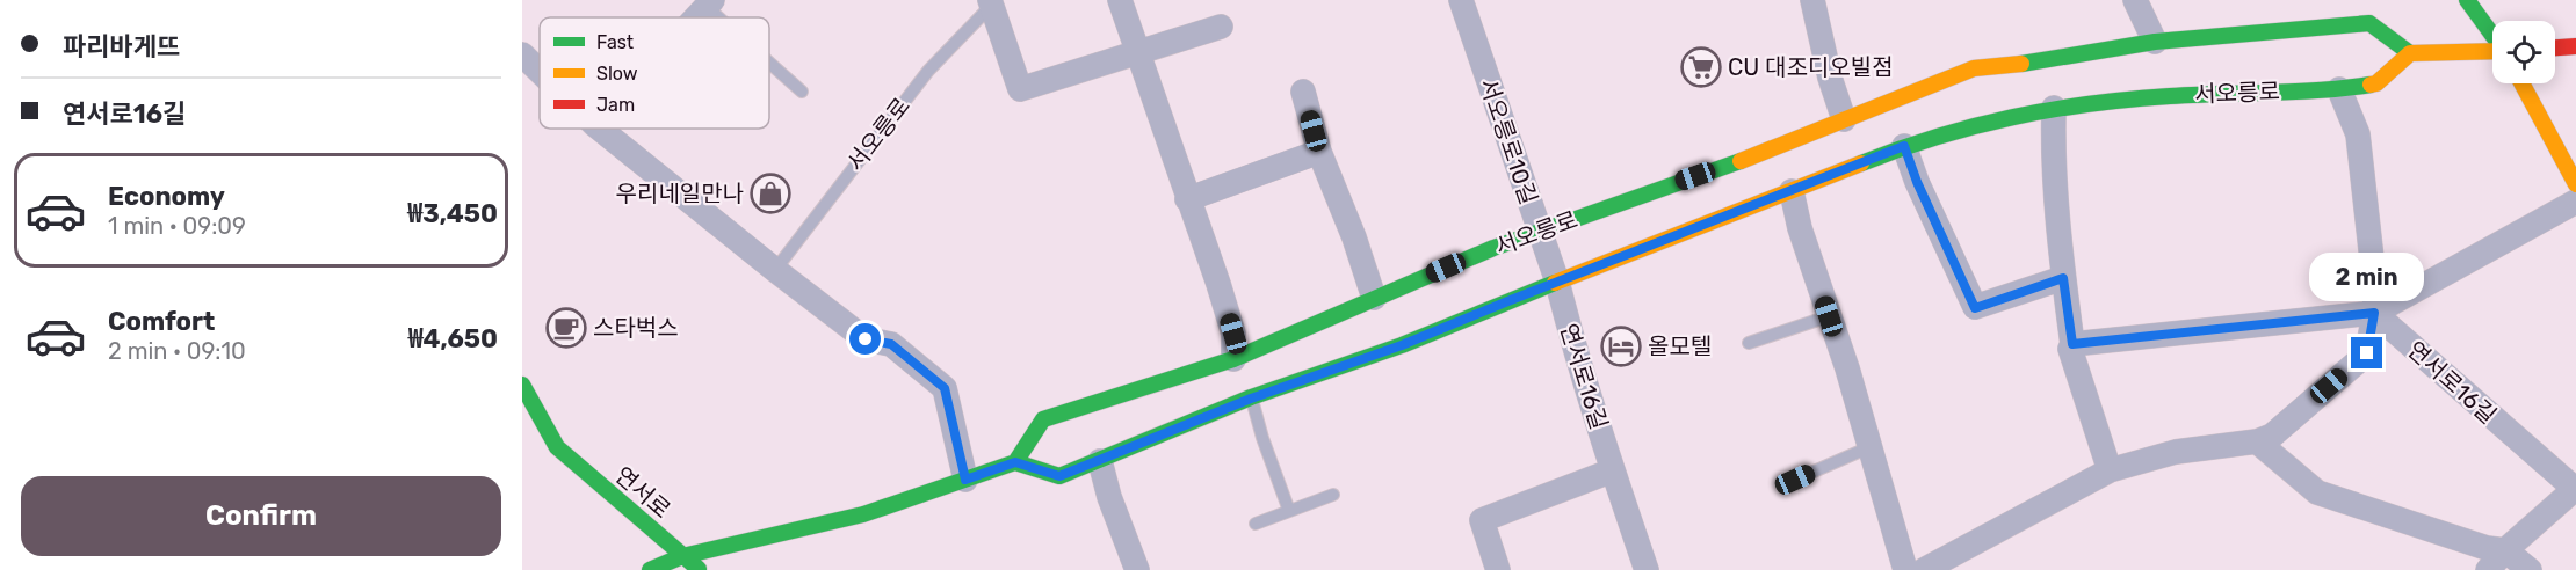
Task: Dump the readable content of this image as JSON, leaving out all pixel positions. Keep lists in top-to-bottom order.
{
  "streets": {
    "main road": ["서오릉로", "연서로"],
    "street": ["서오릉로10길", "연서로16길"]
  },
  "crossings": [
    ["서오릉로", "서오릉로10길"],
    ["서오릉로", "연서로16길"],
    ["서오릉로10길", "연서로16길"]
  ],
  "places": {
    "supermarket": ["CU 대조디오빌점"],
    "shop": ["우리네일만나"],
    "cafe": ["스타벅스"],
    "hotel": ["올모텔"]
  },
  "legend": ["Fast", "Slow", "Jam"],
  "page": {
    "banner": ["파리바게뜨", "연서로16길"],
    "list": [
      {
        "name": "Economy",
        "note": "1 min · 09:09",
        "value": "₩3,450"
      },
      {
        "name": "Comfort",
        "note": "2 min · 09:10",
        "value": "₩4,650"
      }
    ],
    "bubble": "2 min",
    "buttons": "Confirm"
  }
}
